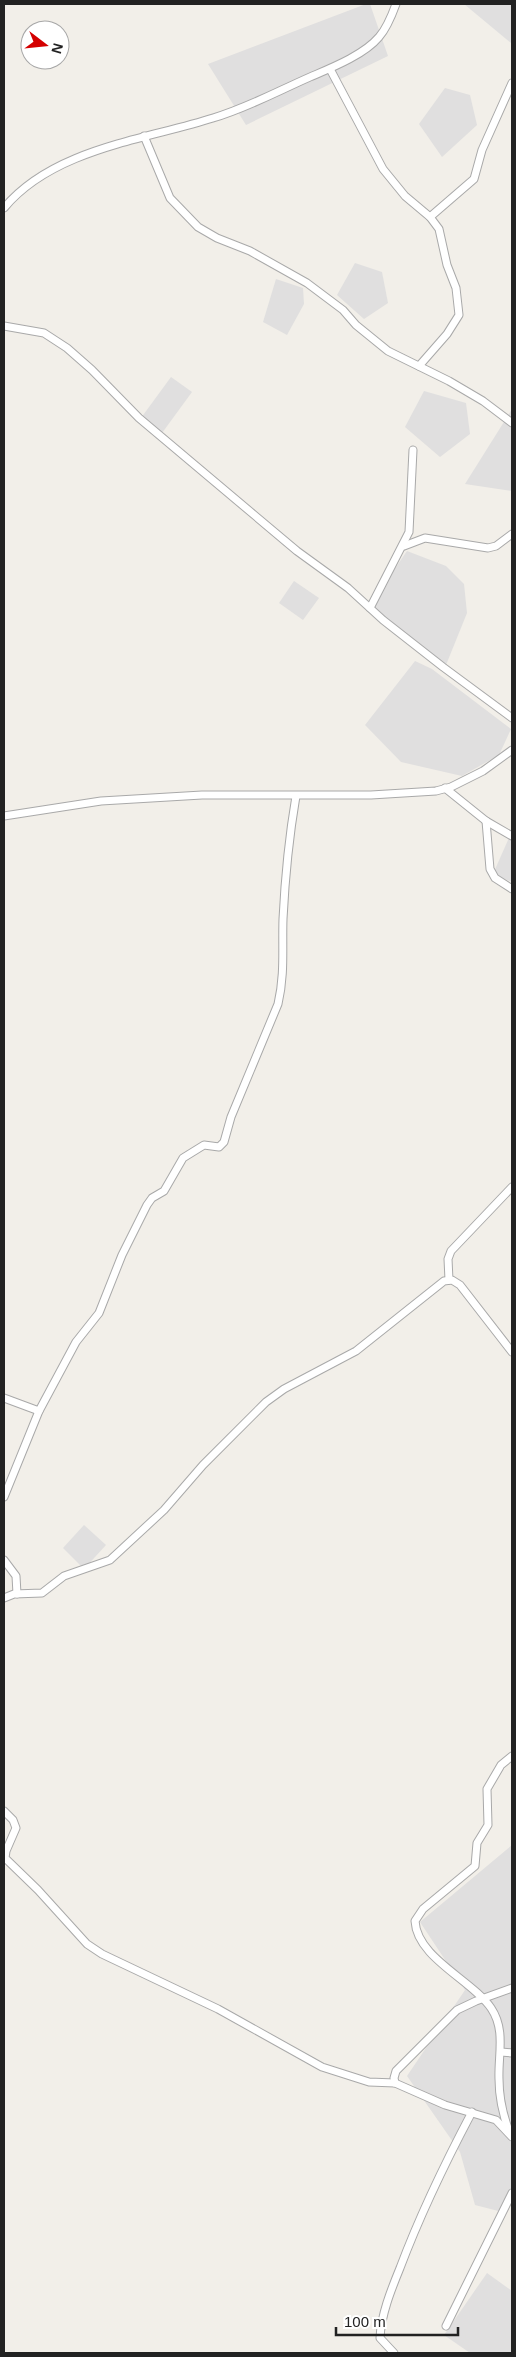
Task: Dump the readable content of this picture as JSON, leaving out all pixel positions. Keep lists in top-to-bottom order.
{
  "scale_bar": "100 m",
  "north": "right"
}
